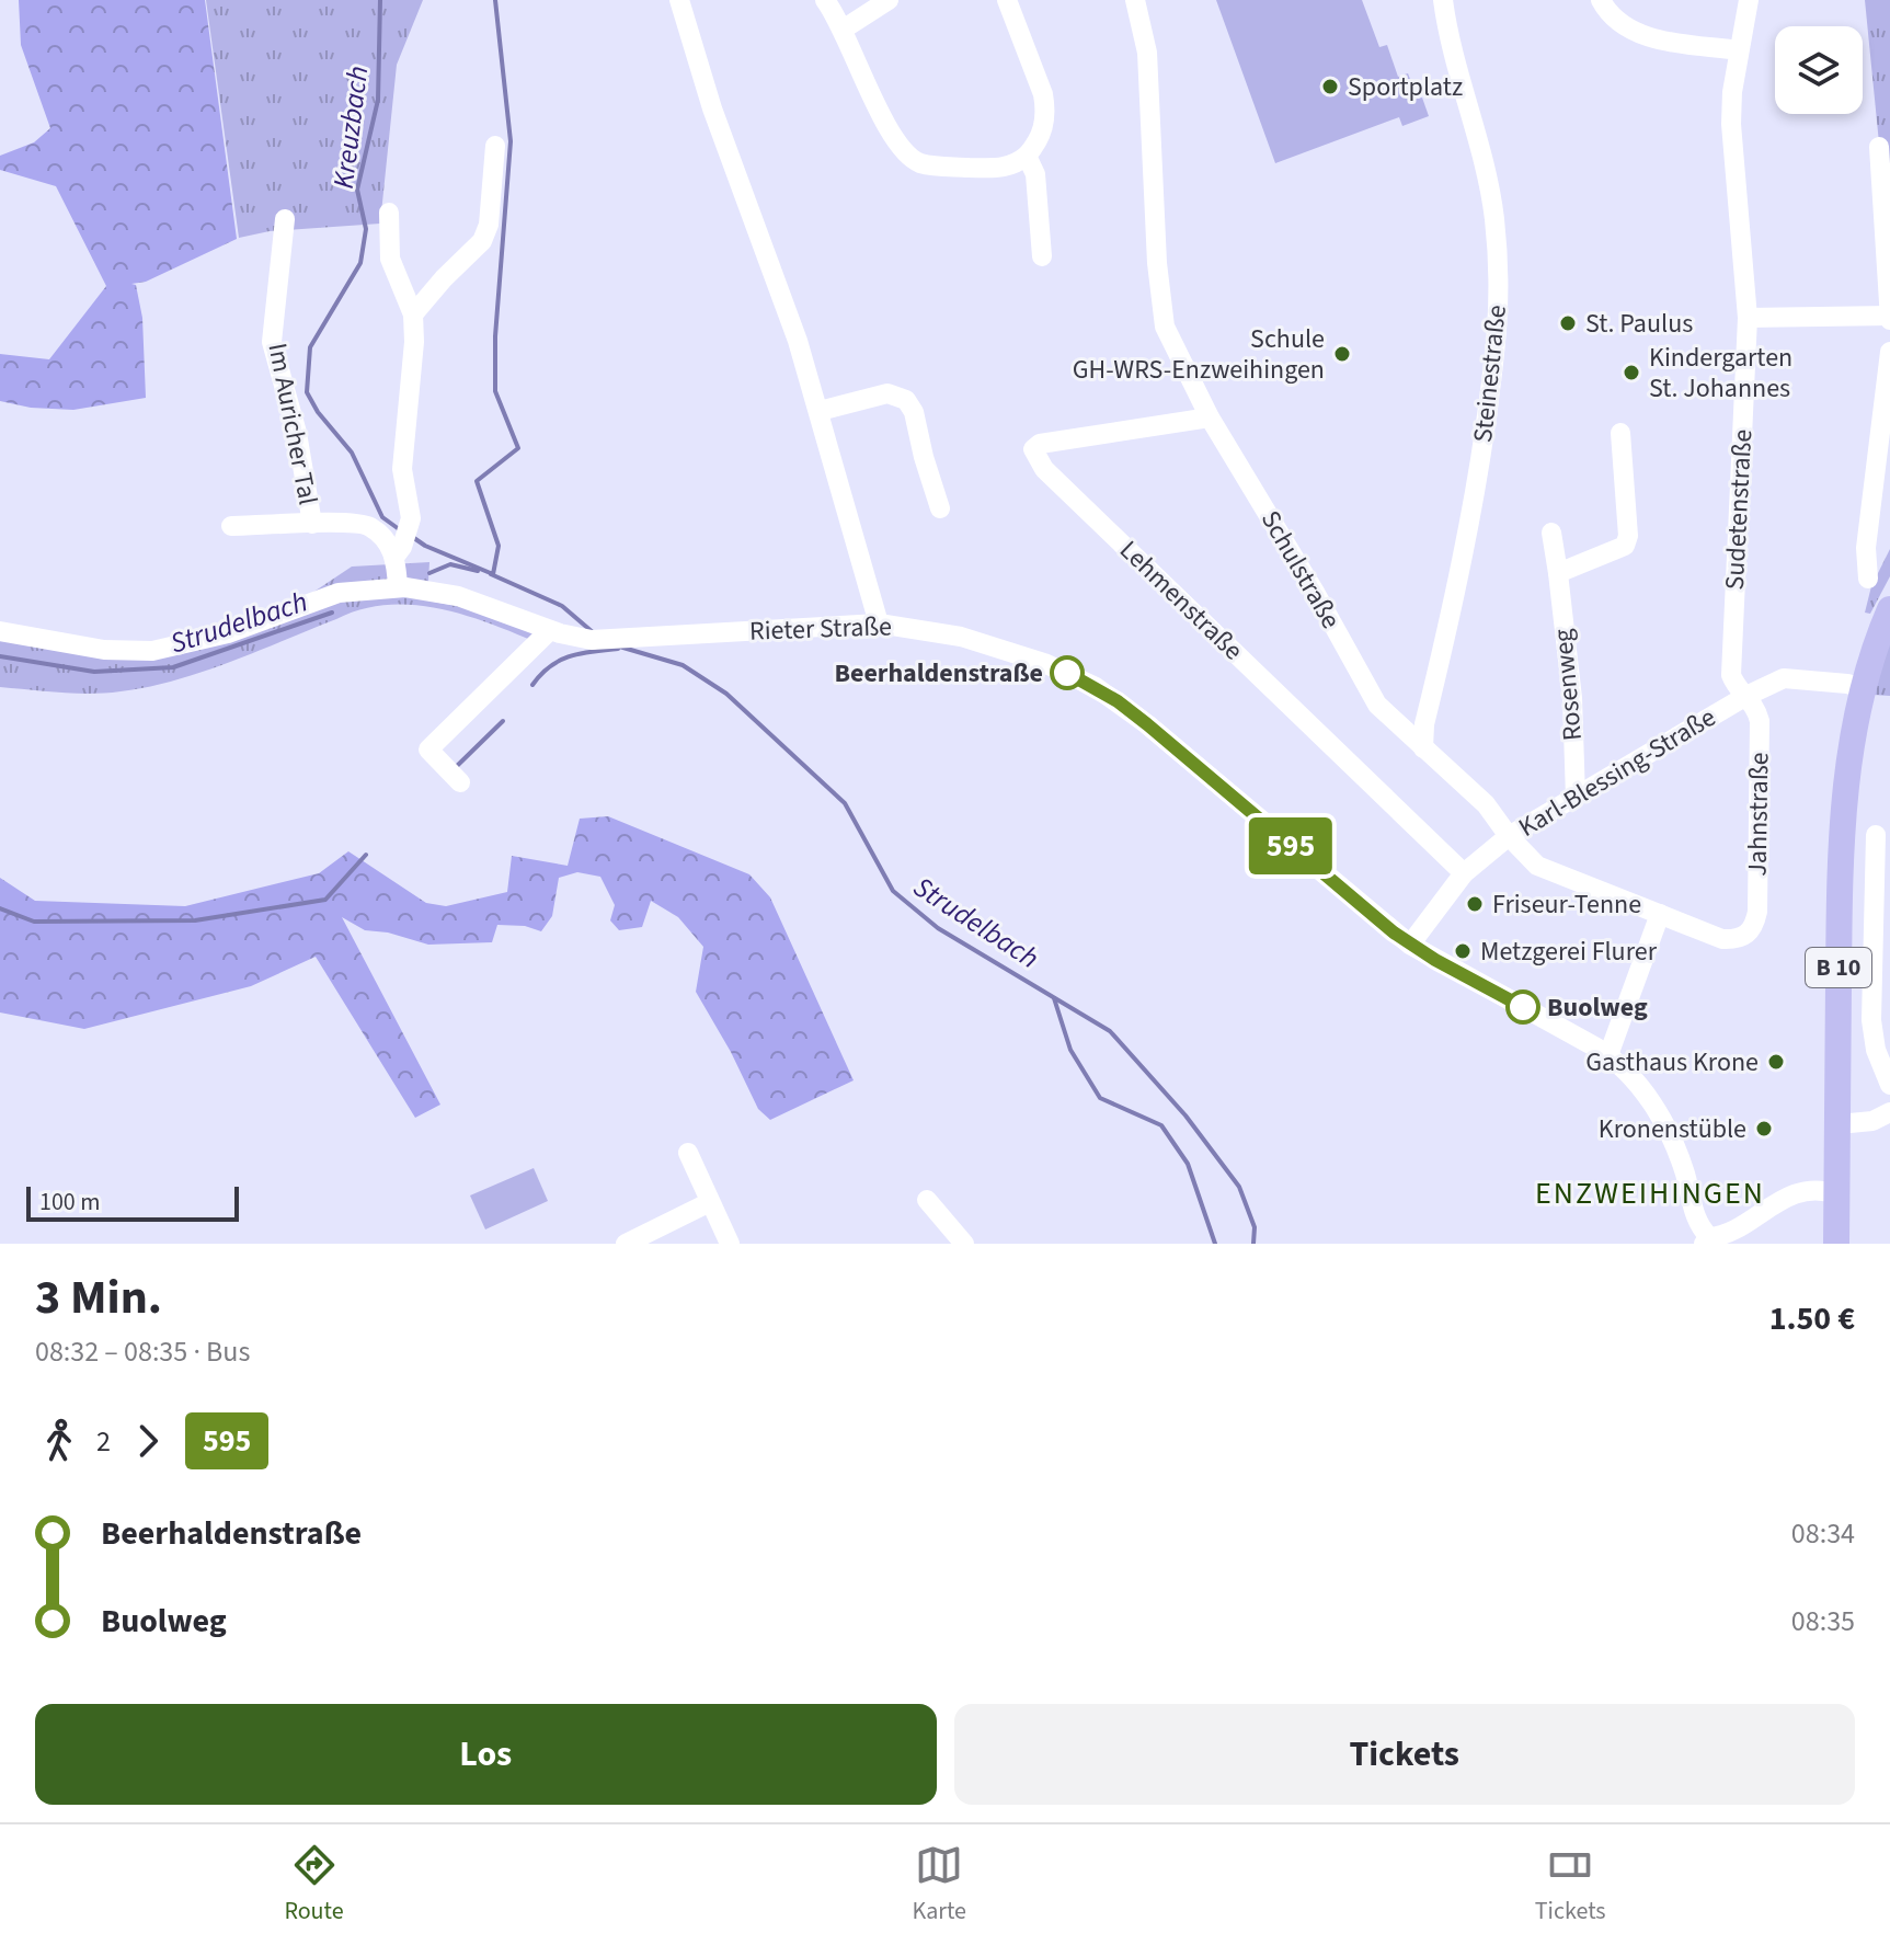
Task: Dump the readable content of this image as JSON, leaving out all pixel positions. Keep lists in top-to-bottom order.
{
  "streets": {
    "main road": ["B 10"],
    "street": [
      "Steinestraße",
      "Im Auricher Tal",
      "Sudetenstraße",
      "Schulstraße",
      "Lehmenstraße",
      "Rieter Straße",
      "Rosenweg",
      "Karl-Blessing-Straße",
      "Jahnstraße"
    ]
  },
  "crossings": [
    ["Steinestraße", "Schulstraße"],
    ["Sudetenstraße", "Karl-Blessing-Straße"],
    ["Sudetenstraße", "Jahnstraße"],
    ["Schulstraße", "Lehmenstraße"],
    ["Schulstraße", "Karl-Blessing-Straße"],
    ["Schulstraße", "Jahnstraße"],
    ["Lehmenstraße", "Karl-Blessing-Straße"],
    ["Rieter Straße", "Karl-Blessing-Straße"],
    ["Rosenweg", "Karl-Blessing-Straße"],
    ["Karl-Blessing-Straße", "Jahnstraße"],
    ["Karl-Blessing-Straße", "B 10"]
  ],
  "districts": ["ENZWEIHINGEN"],
  "water": ["Kreuzbach", "Strudelbach"],
  "places": [
    "Sportplatz",
    "St. Paulus",
    "Schule GH-WRS-Enzweihingen",
    "Kindergarten St. Johannes",
    "Beerhaldenstraße",
    "Friseur-Tenne",
    "Metzgerei Flurer",
    "Buolweg",
    "Gasthaus Krone",
    "Kronenstüble"
  ],
  "lines": ["bus line 595"],
  "scale_bar": "100 m",
  "page": {
    "on_map": "595",
    "scale": "100 m",
    "heading": ["3 Min.", "08:32 – 08:35 · Bus", "1.50 €"],
    "legs": ["2", "595"],
    "list": [
      {
        "name": "Beerhaldenstraße",
        "value": "08:34"
      },
      {
        "name": "Buolweg",
        "value": "08:35"
      }
    ],
    "buttons": ["Los", "Tickets"],
    "tabs": ["Route", "Karte", "Tickets"]
  }
}
